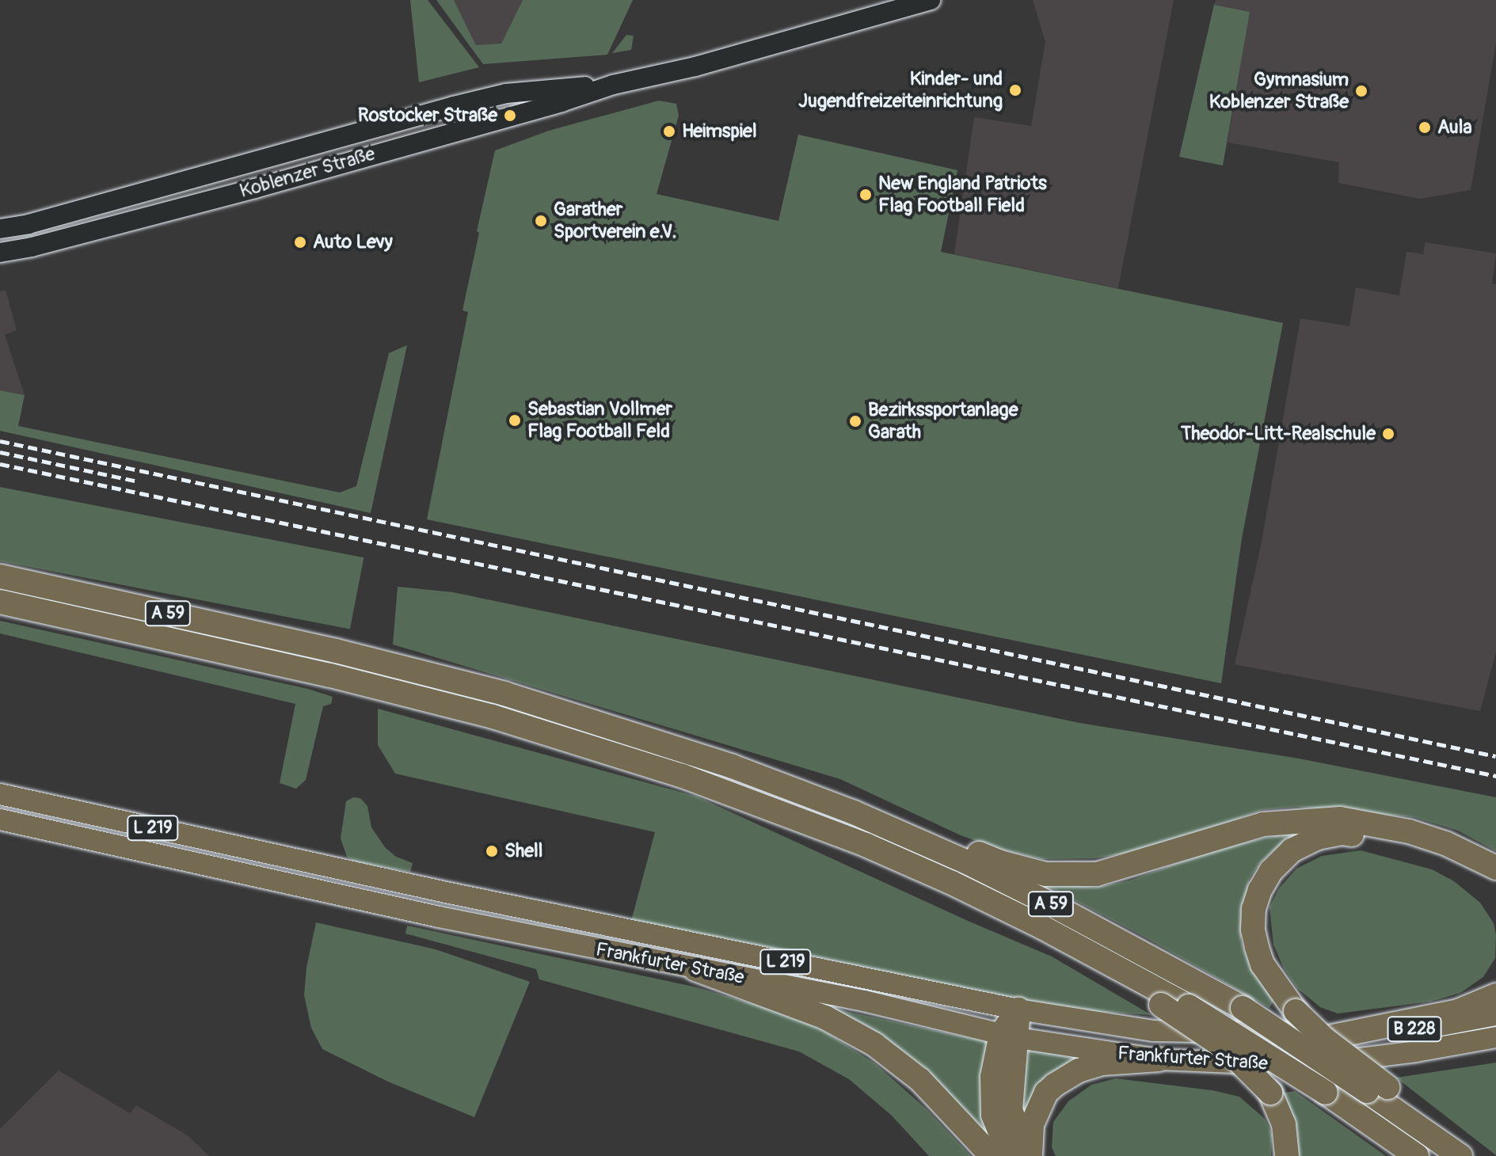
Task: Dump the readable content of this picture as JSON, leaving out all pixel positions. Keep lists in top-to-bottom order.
{
  "streets": {
    "highway": ["A 59"],
    "main road": [
      "Koblenzer Straße",
      "L 219",
      "Frankfurter Straße",
      "B 228"
    ]
  },
  "places": [
    "Kinder- und Jugendfreizeiteinrichtung",
    "Gymnasium Koblenzer Straße",
    "Rostocker Straße",
    "Aula",
    "Heimspiel",
    "New England Patriots Flag Football Field",
    "Garather Sportverein e.V.",
    "Auto Levy",
    "Sebastian Vollmer Flag Football Feld",
    "Bezirkssportanlage Garath",
    "Theodor-Litt-Realschule",
    "Shell"
  ]
}
